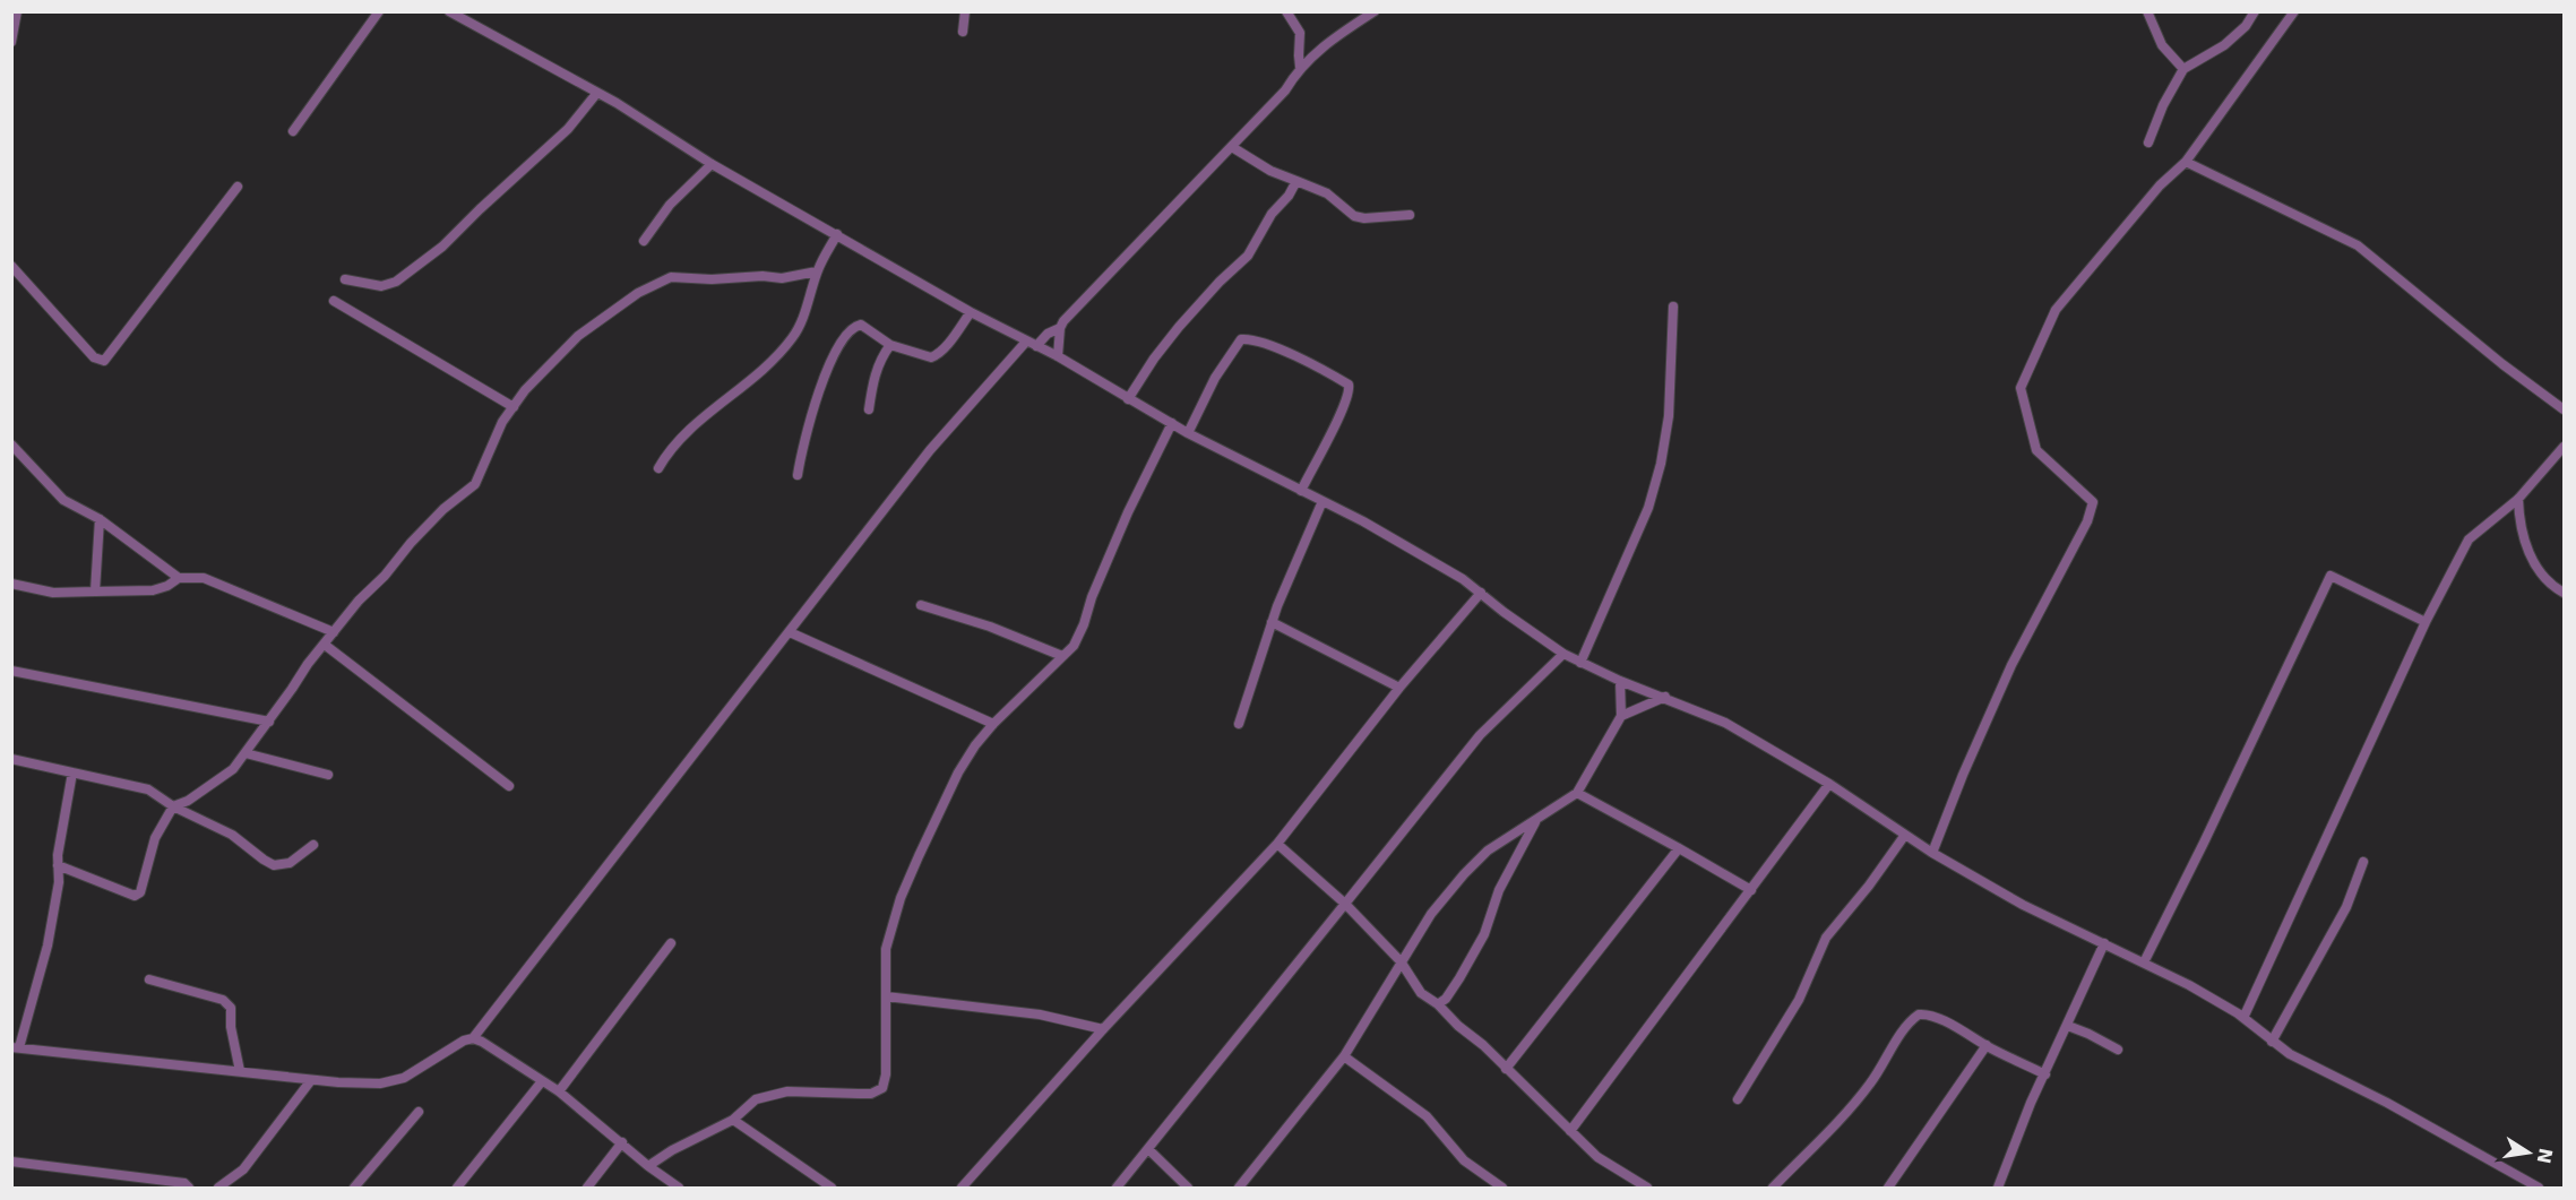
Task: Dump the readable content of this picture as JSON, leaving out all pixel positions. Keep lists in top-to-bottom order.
{
  "north": "right"
}
